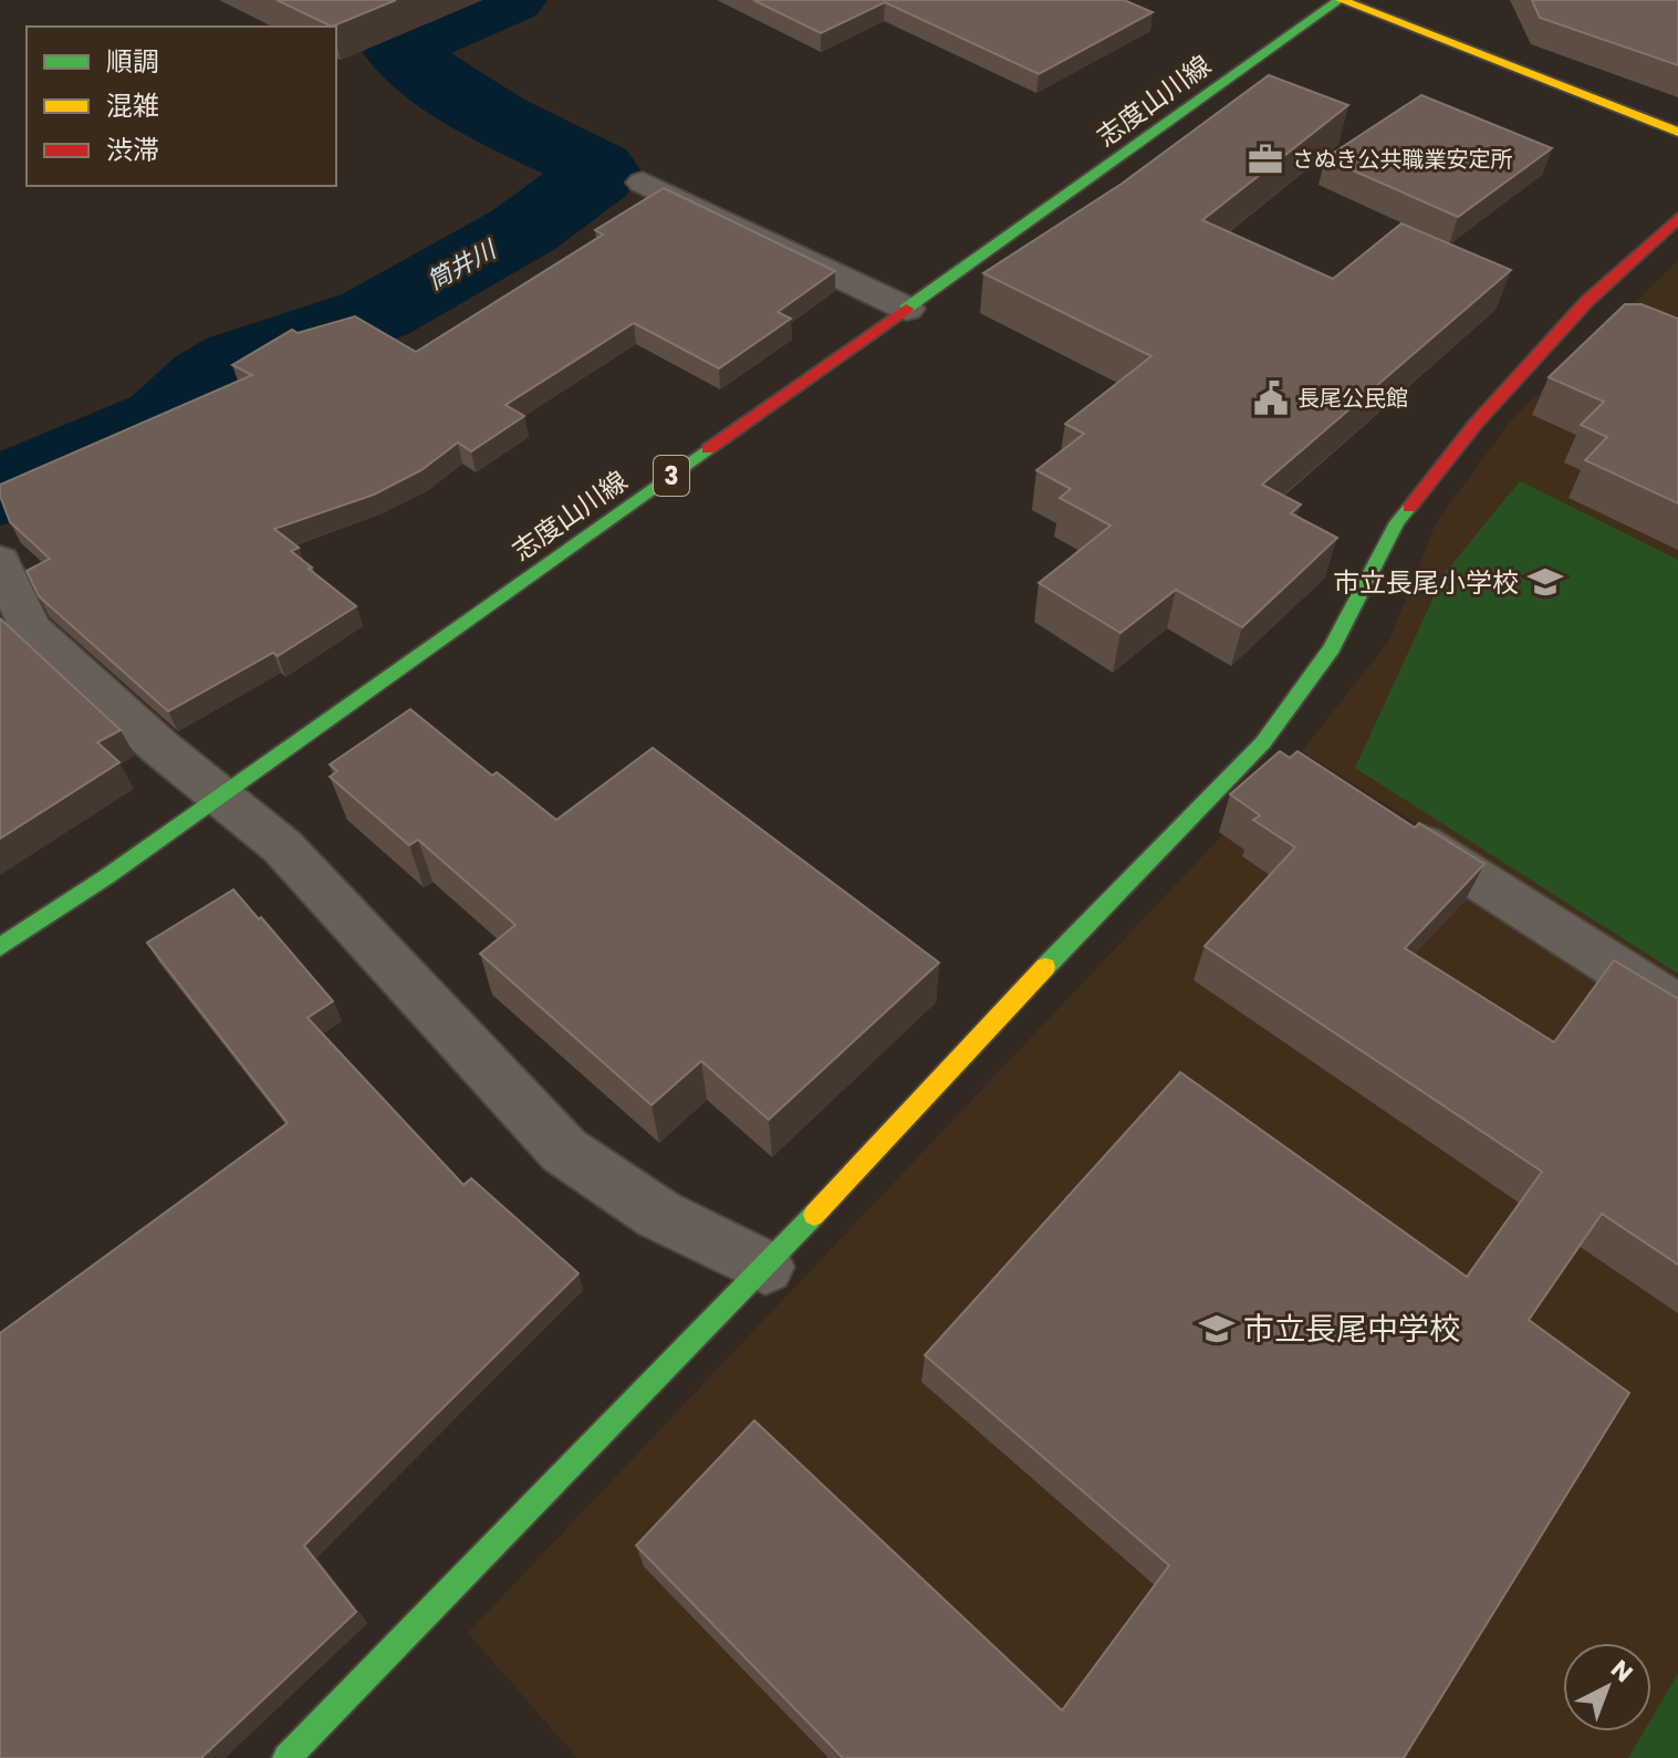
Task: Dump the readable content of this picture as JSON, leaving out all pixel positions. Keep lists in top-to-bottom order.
{
  "streets": {
    "street": ["志度山川線", "3"]
  },
  "water": ["筒井川"],
  "places": {
    "office": ["さぬき公共職業安定所"],
    "public building": ["長尾公民館"],
    "school or university": ["市立長尾小学校", "市立長尾中学校"]
  },
  "legend": ["順調", "混雑", "渋滞"],
  "north": "top right"
}
